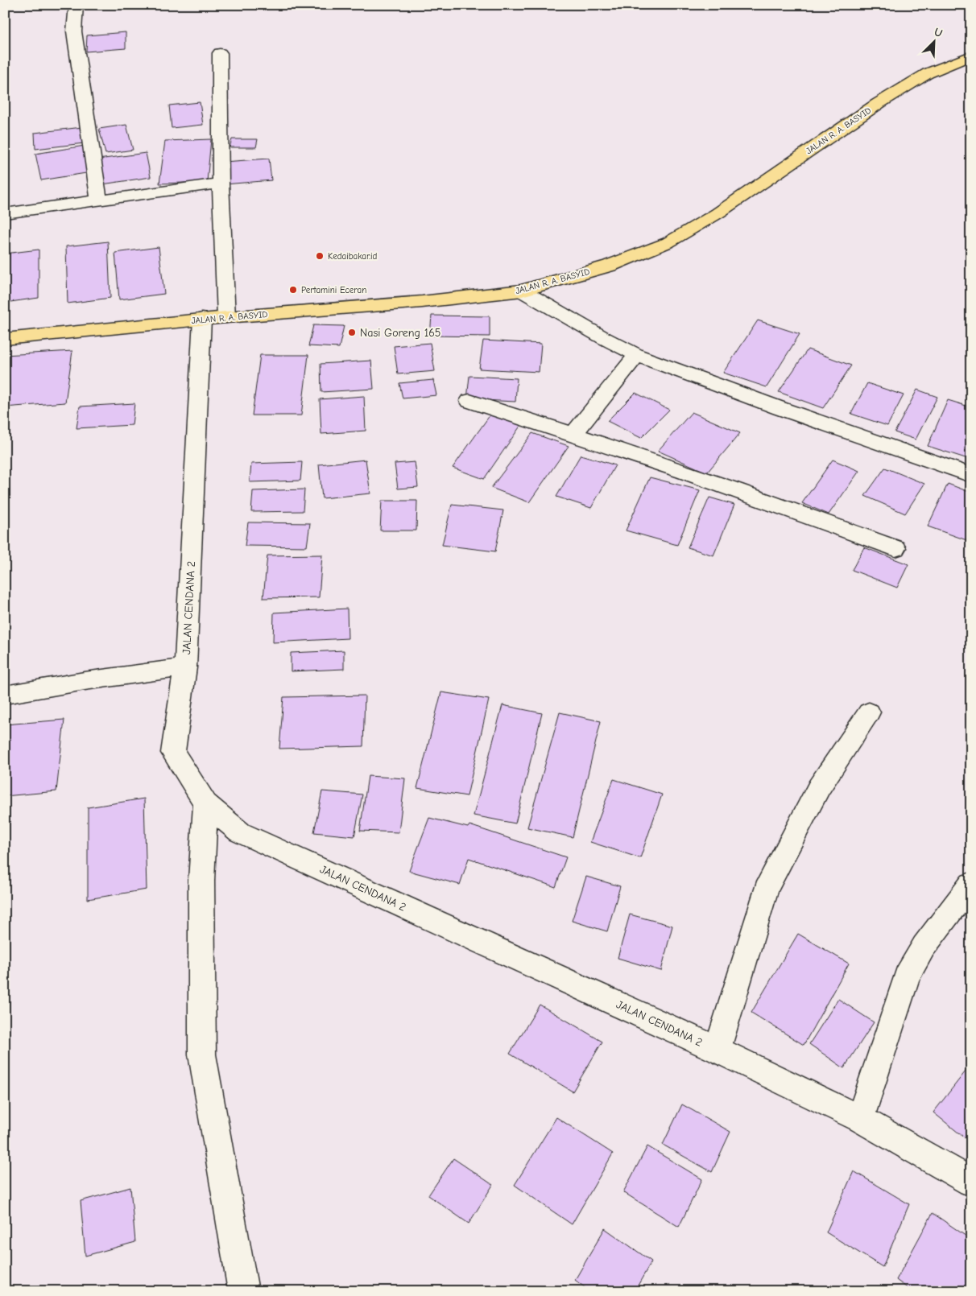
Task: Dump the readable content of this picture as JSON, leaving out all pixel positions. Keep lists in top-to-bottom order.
{
  "streets": {
    "main road": ["JALAN R. A. BASYID"],
    "street": ["JALAN CENDANA 2"]
  },
  "crossings": [
    ["JALAN R. A. BASYID", "JALAN CENDANA 2"]
  ],
  "places": ["Kedaibakar.id", "Pertamini Eceran", "Nasi Goreng 165"],
  "north": "top right"
}
